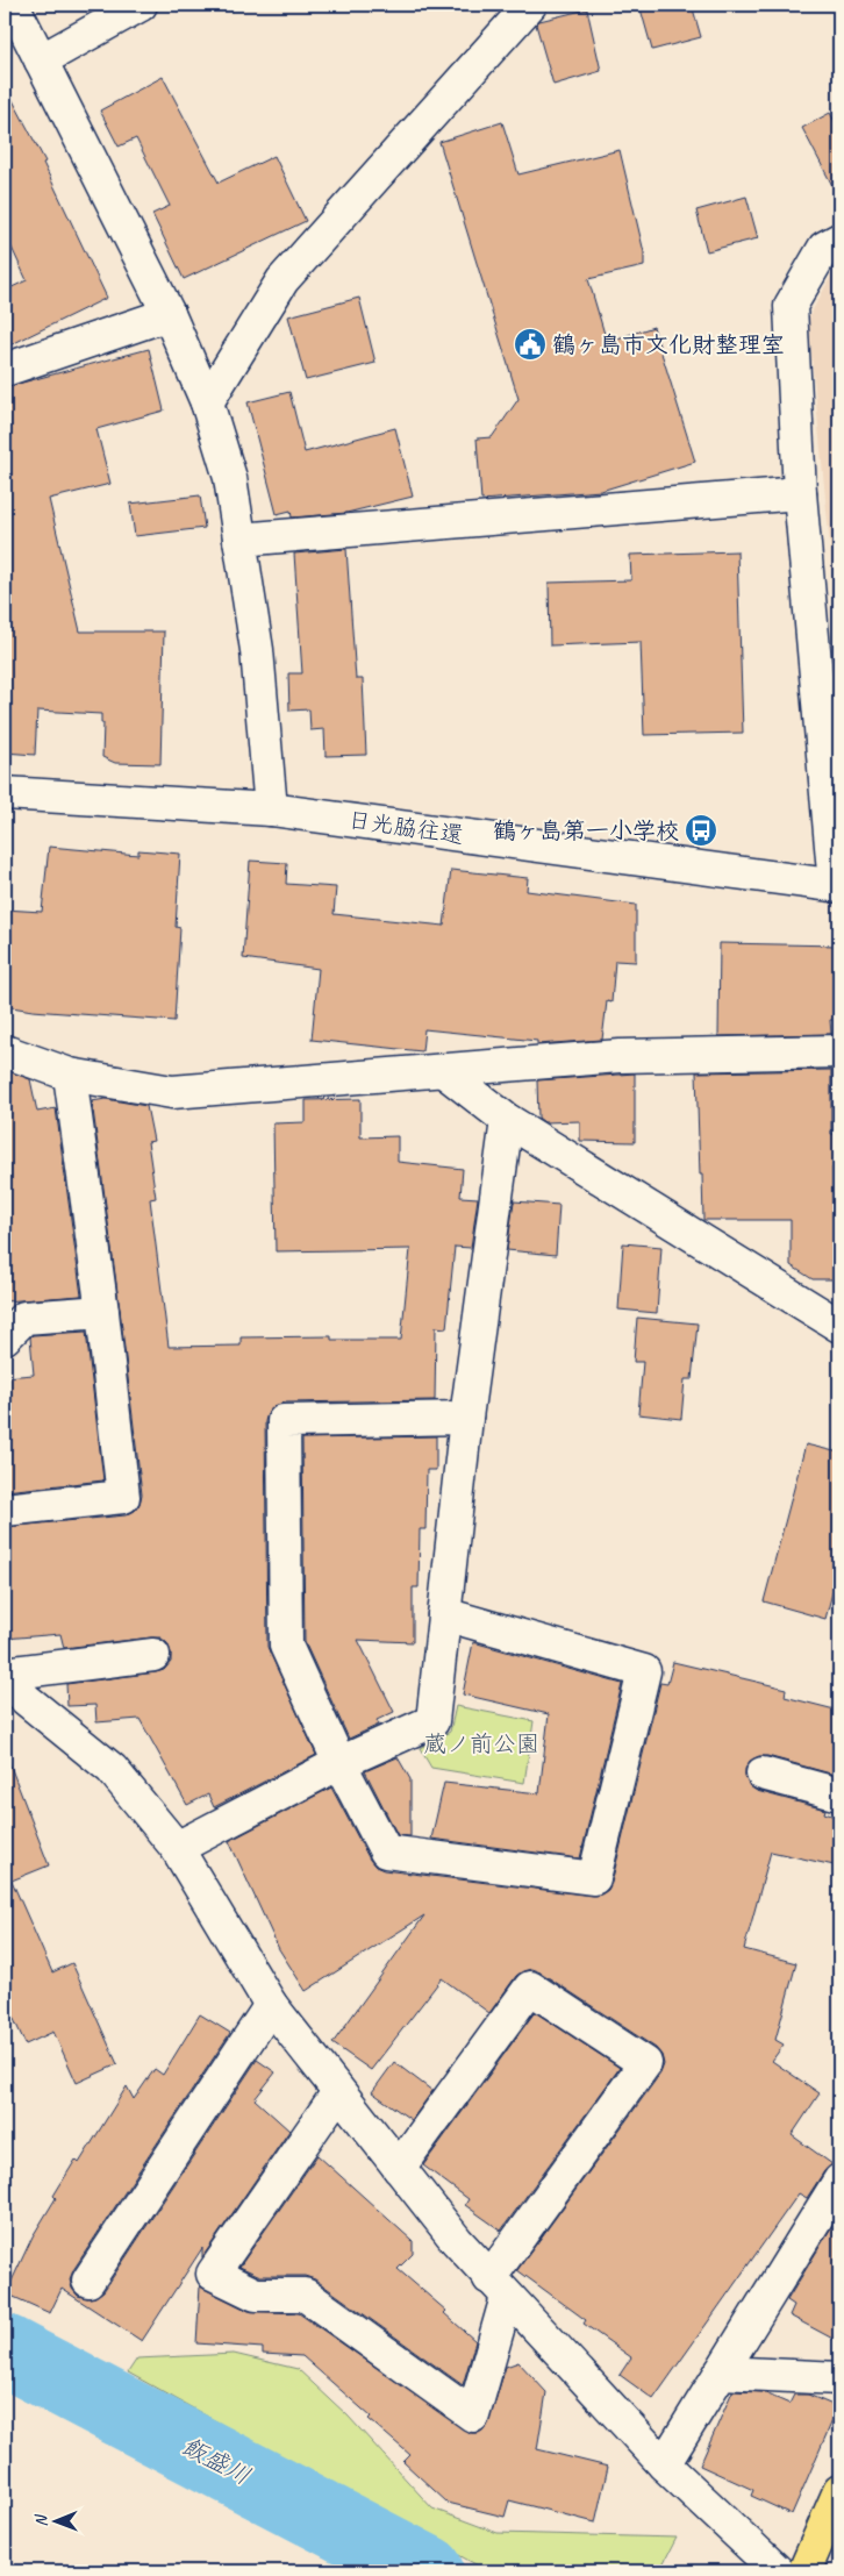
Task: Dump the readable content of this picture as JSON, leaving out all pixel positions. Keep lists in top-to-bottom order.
{
  "streets": {
    "street": ["日光脇往還"]
  },
  "water": ["飯盛川"],
  "parks": ["蔵ノ前公園"],
  "places": {
    "public building": ["鶴ヶ島市文化財整理室"],
    "bus stop": ["鶴ヶ島第一小学校"]
  },
  "north": "left"
}
